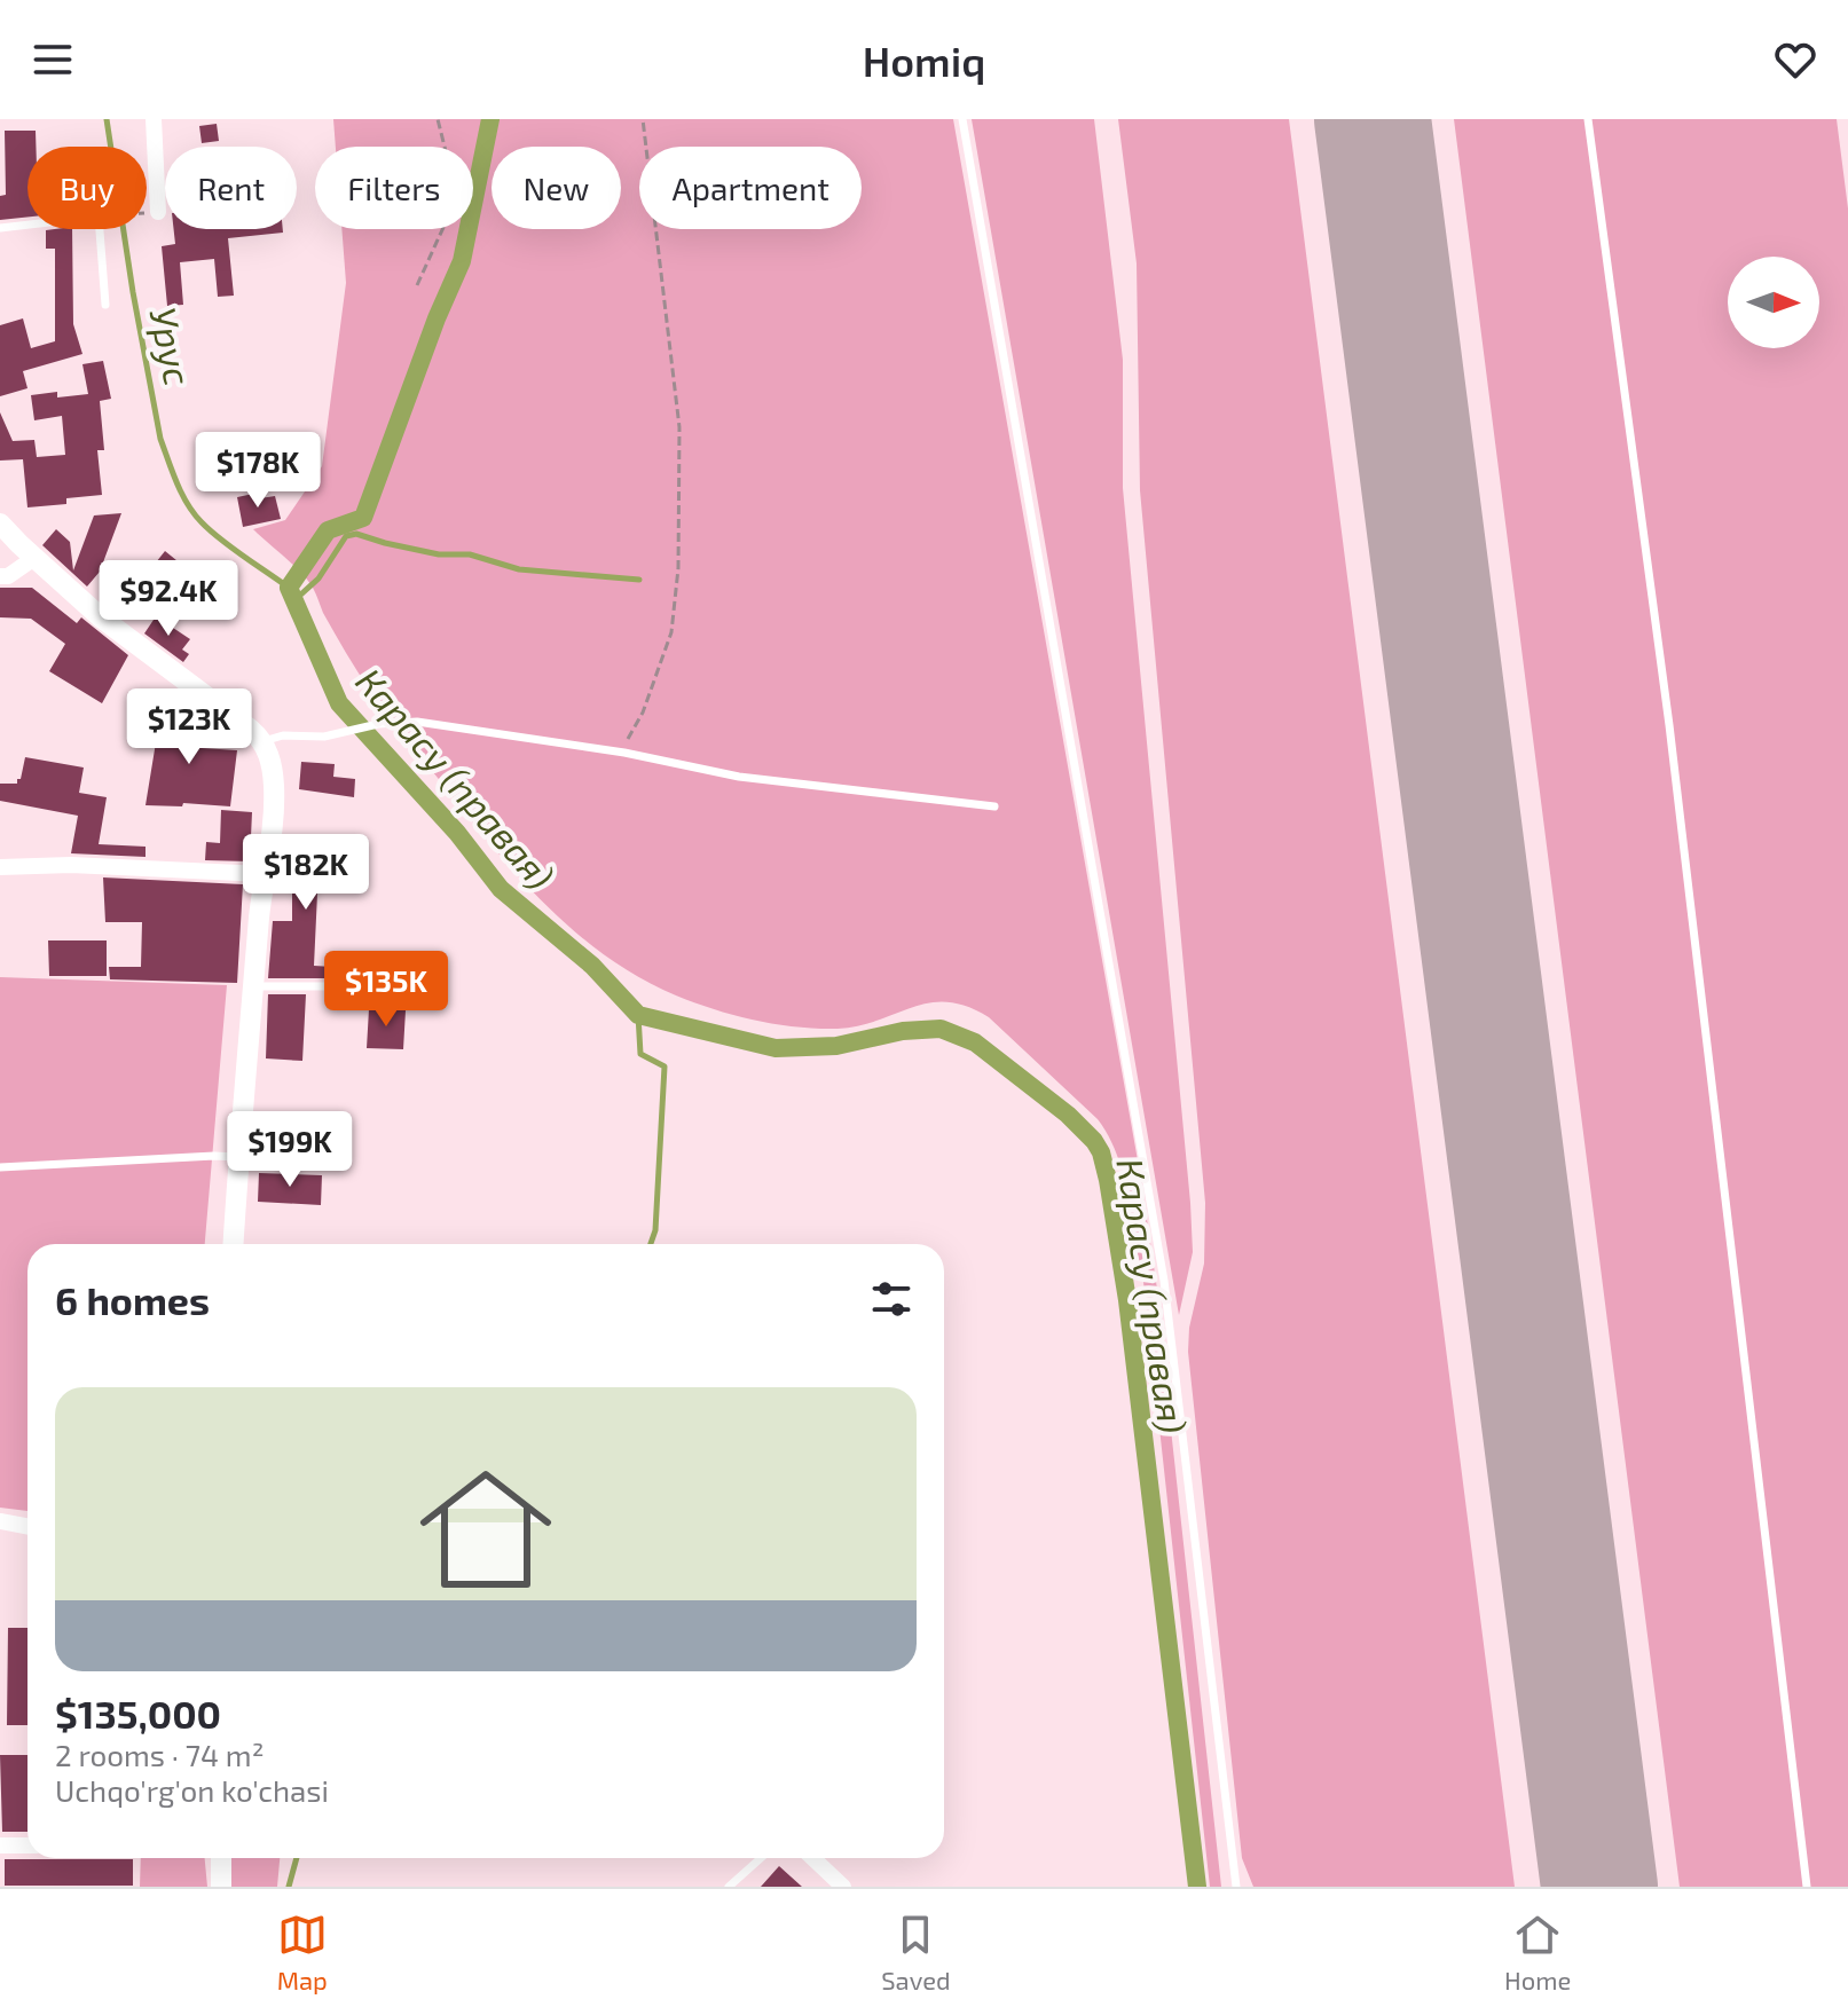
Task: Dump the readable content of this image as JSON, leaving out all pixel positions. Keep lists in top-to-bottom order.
{
  "water": ["Урус", "Карасу (правая)"],
  "north": "right",
  "page": {
    "header": "Homiq",
    "chip": [
      "Buy",
      "Rent",
      "Filters",
      "New",
      "Apartment"
    ],
    "price": [
      "$178K",
      "$92.4K",
      "$123K",
      "$182K",
      "$135K",
      "$199K"
    ],
    "heading": "6 homes",
    "list": [
      {
        "name": "$135,000",
        "note": "2 rooms · 74 m² · Uchqo'rg'on ko'chasi"
      }
    ],
    "tabs": ["Map", "Saved", "Home"]
  }
}
